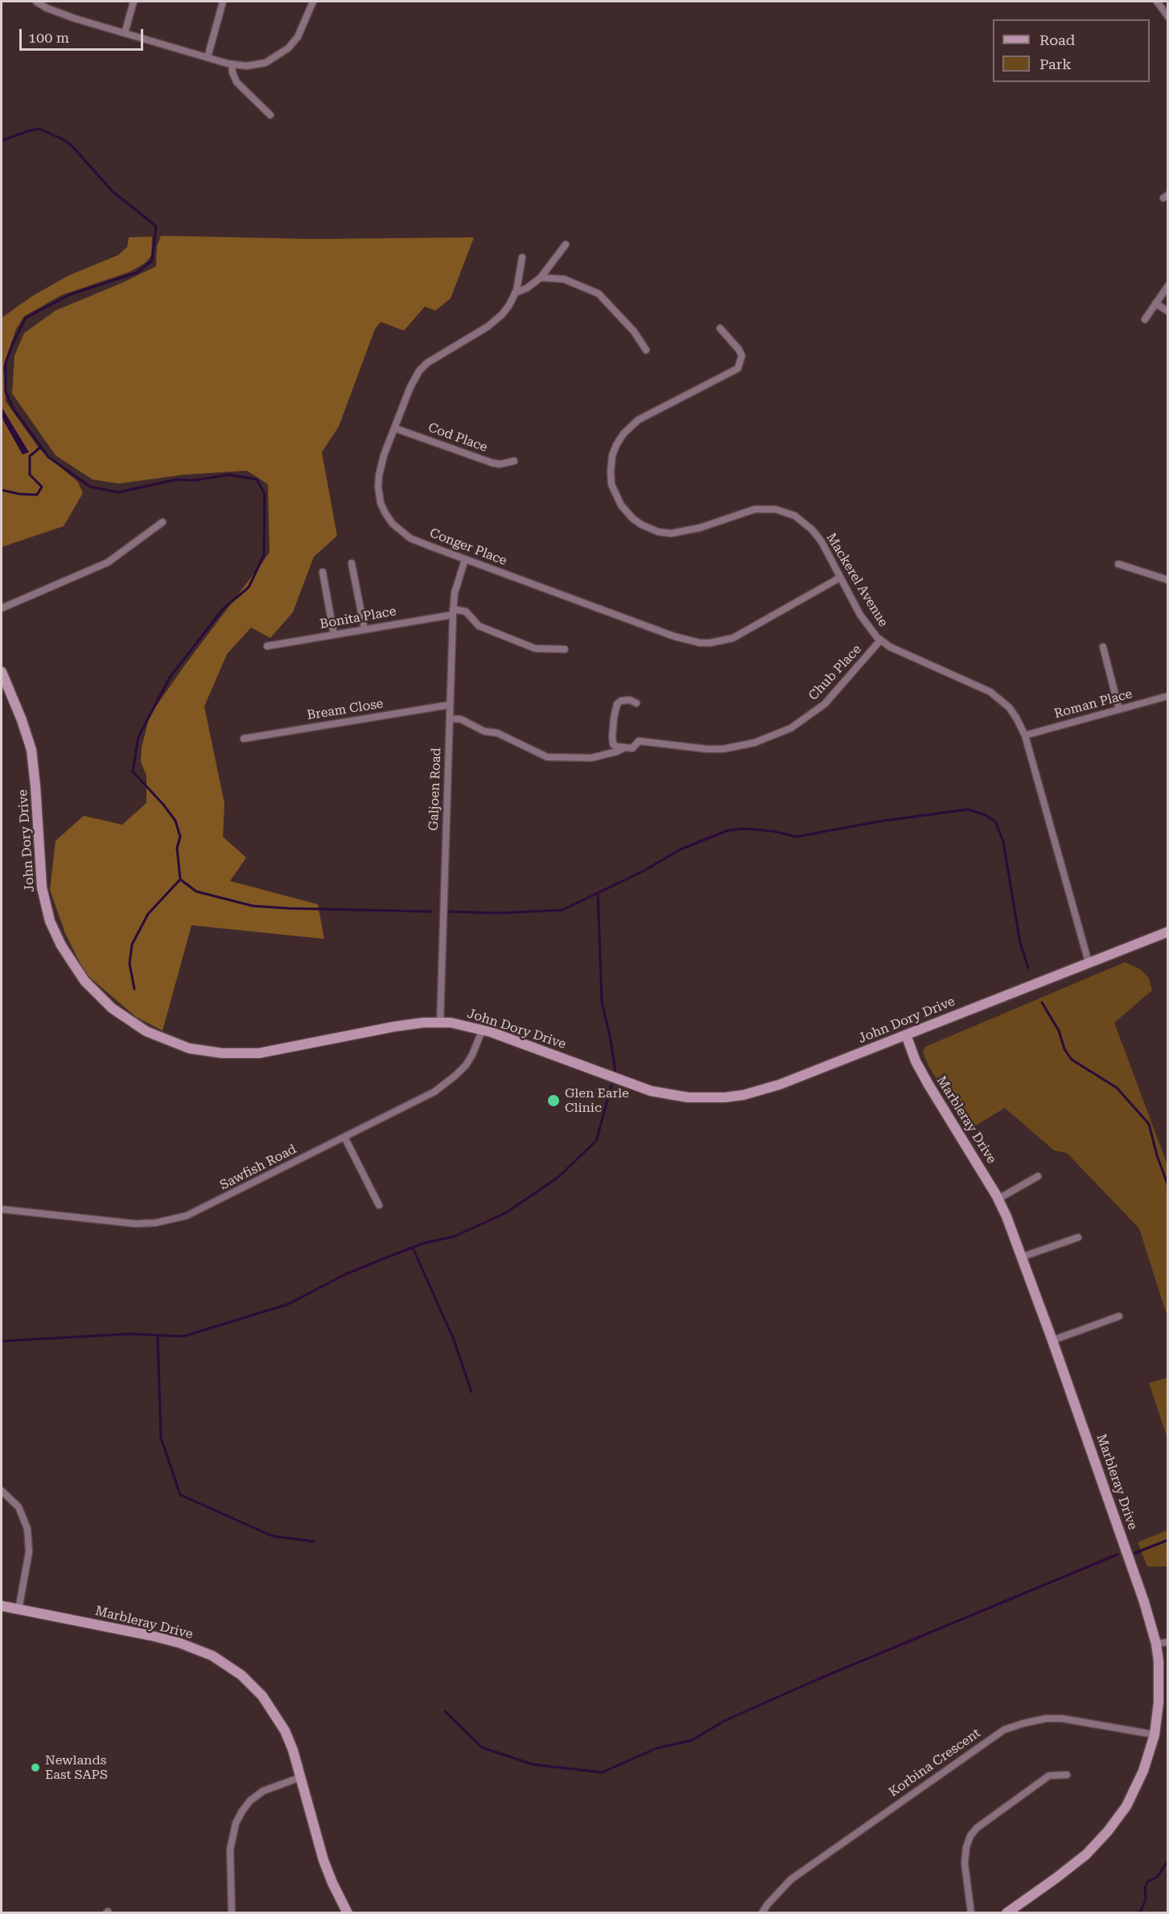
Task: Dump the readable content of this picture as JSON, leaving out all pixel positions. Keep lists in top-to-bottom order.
{
  "streets": {
    "street": [
      "Cod Place",
      "Conger Place",
      "Mackerel Avenue",
      "Bonita Place",
      "Chub Place",
      "Roman Place",
      "Bream Close",
      "Galjoen Road",
      "John Dory Drive",
      "Marbleray Drive",
      "Sawfish Road",
      "Korbina Crescent"
    ]
  },
  "crossings": [
    ["Cod Place", "Conger Place"],
    ["Conger Place", "Mackerel Avenue"],
    ["Conger Place", "Galjoen Road"],
    ["Mackerel Avenue", "Chub Place"],
    ["Mackerel Avenue", "Roman Place"],
    ["Mackerel Avenue", "John Dory Drive"],
    ["Bonita Place", "Galjoen Road"],
    ["Bream Close", "Galjoen Road"],
    ["Galjoen Road", "John Dory Drive"],
    ["John Dory Drive", "Marbleray Drive"],
    ["John Dory Drive", "Sawfish Road"],
    ["Marbleray Drive", "Korbina Crescent"]
  ],
  "places": ["Glen Earle Clinic", "Newlands East SAPS"],
  "legend": ["Road", "Park"],
  "scale_bar": "100 m"
}
